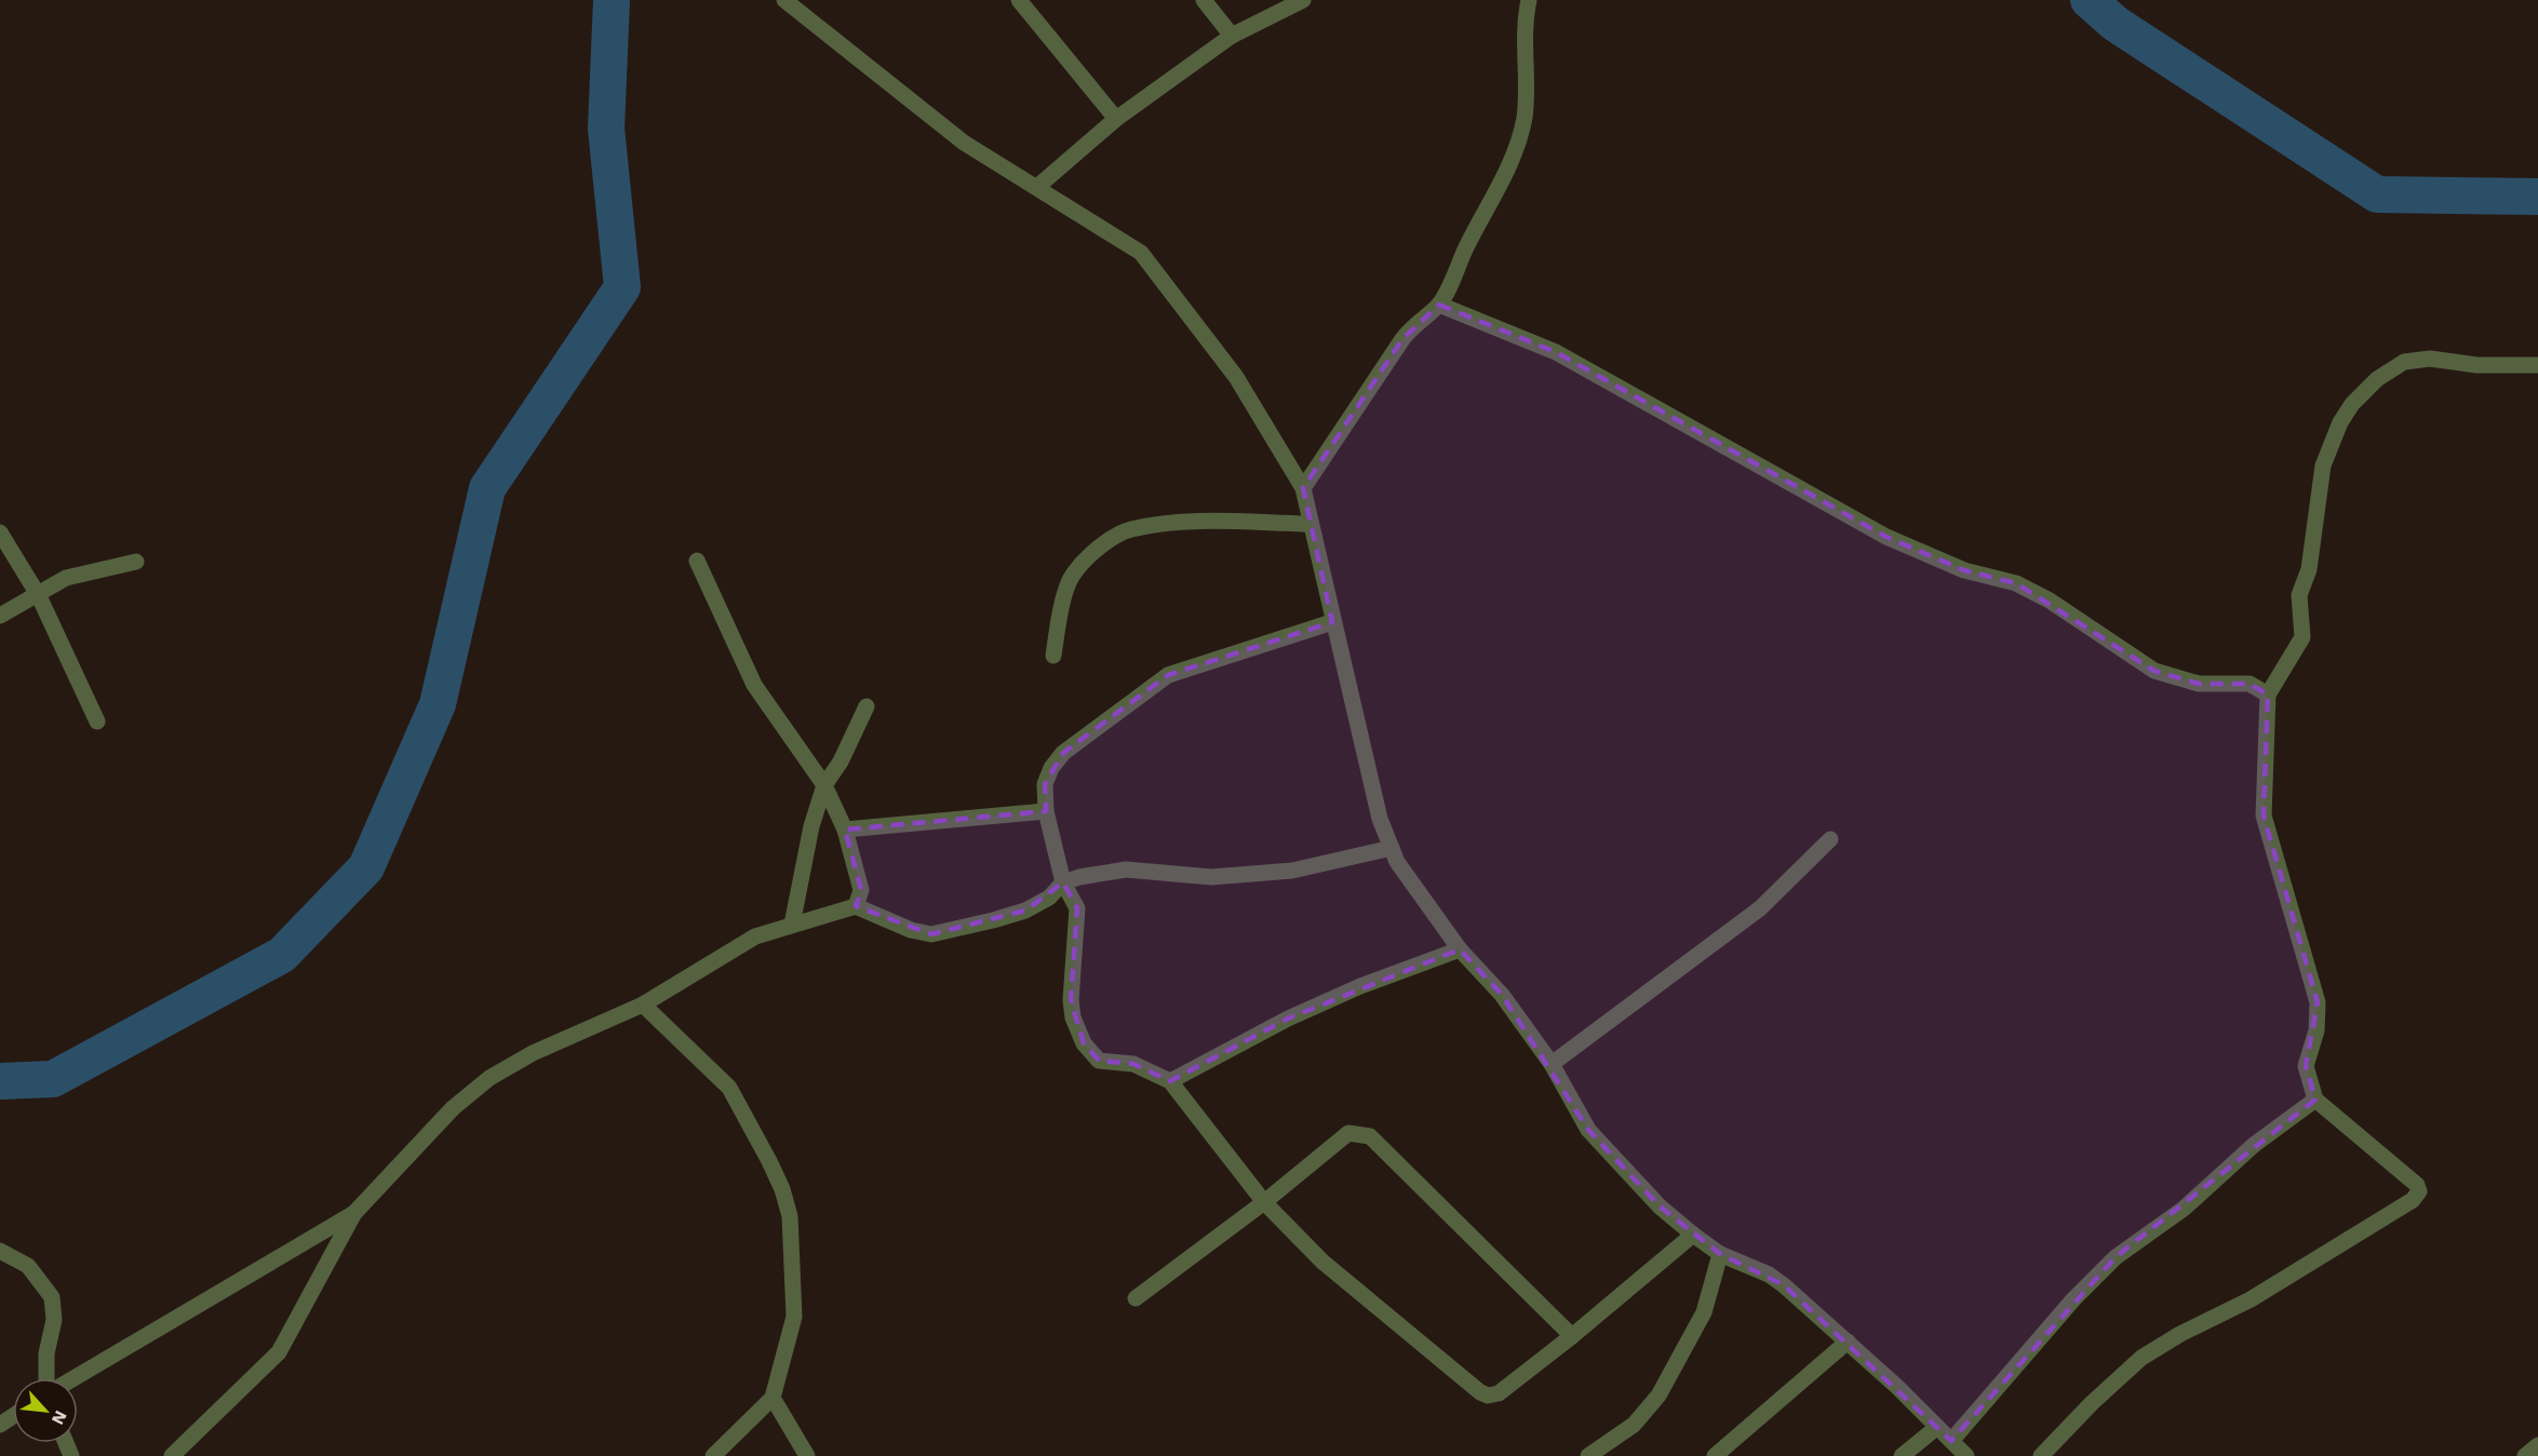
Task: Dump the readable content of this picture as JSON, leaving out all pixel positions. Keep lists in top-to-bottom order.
{
  "north": "bottom right"
}
